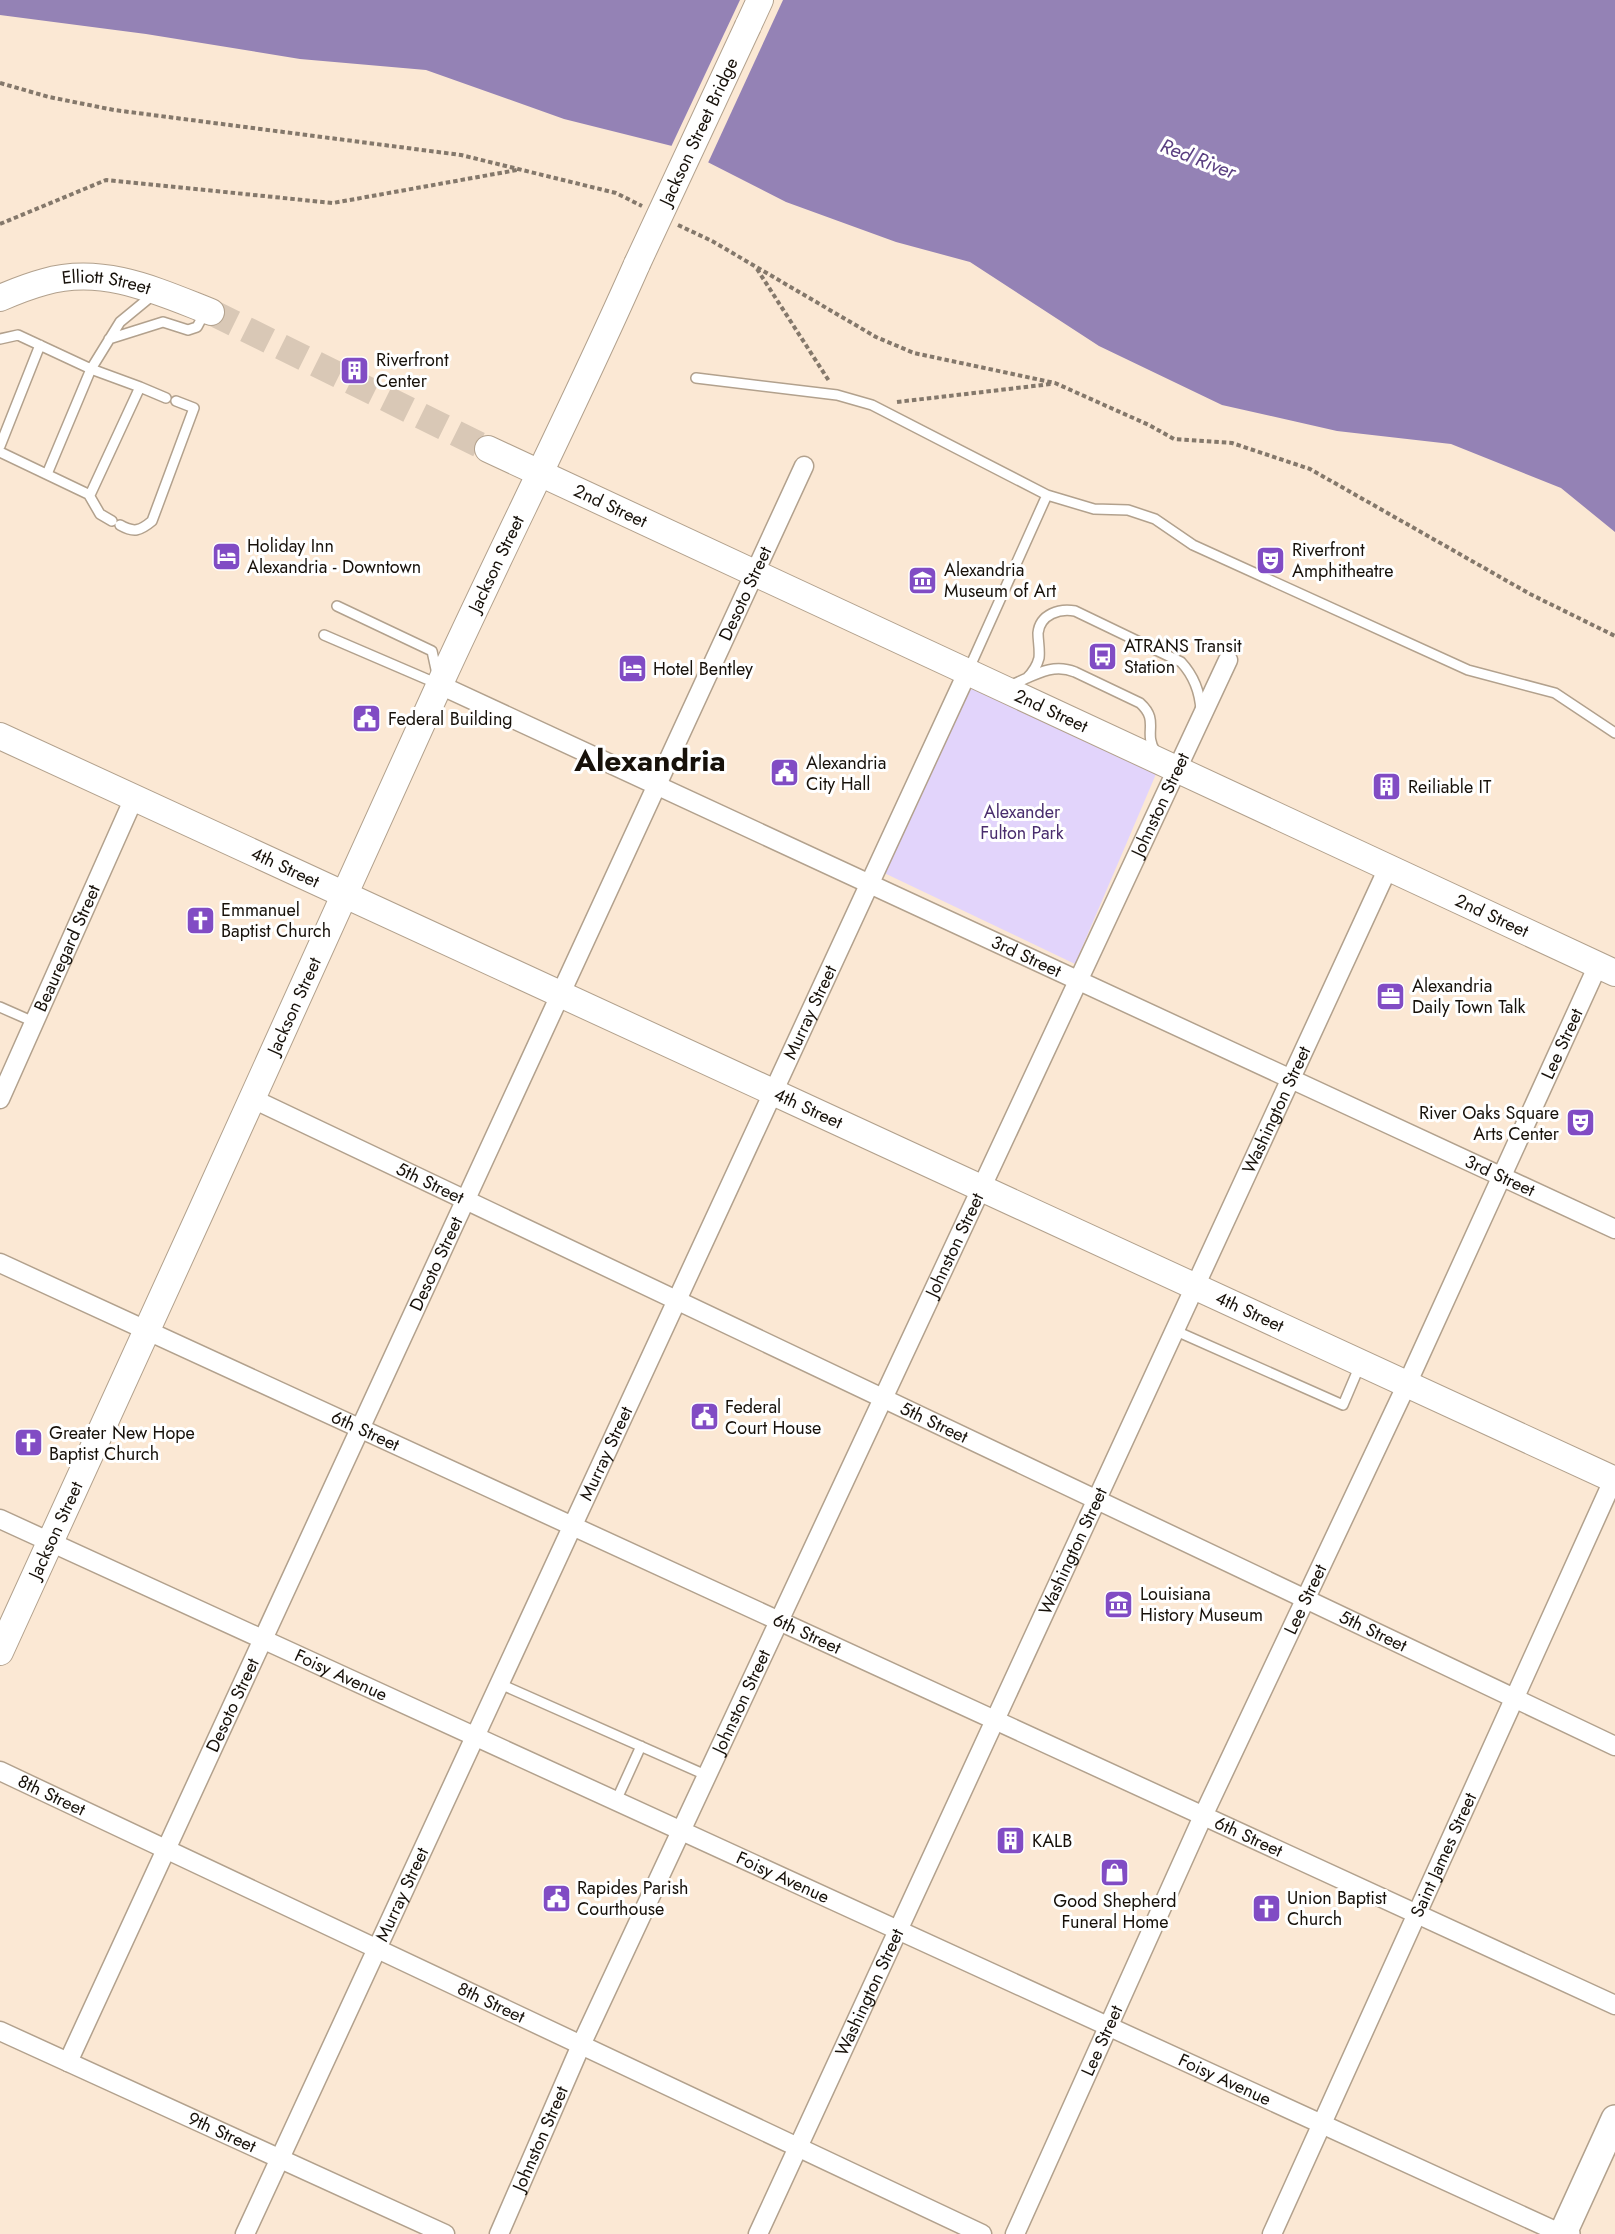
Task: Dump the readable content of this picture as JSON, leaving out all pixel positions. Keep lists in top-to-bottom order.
{
  "streets": {
    "main road": [
      "Jackson Street Bridge",
      "Elliott Street",
      "2nd Street",
      "Jackson Street",
      "4th Street"
    ],
    "street": [
      "Desoto Street",
      "Johnston Street",
      "Beauregard Street",
      "3rd Street",
      "Murray Street",
      "Lee Street",
      "Washington Street",
      "5th Street",
      "6th Street",
      "Foisy Avenue",
      "8th Street",
      "Saint James Street",
      "9th Street"
    ]
  },
  "crossings": [
    ["Jackson Street Bridge", "Jackson Street"],
    ["2nd Street", "Jackson Street"],
    ["2nd Street", "Desoto Street"],
    ["2nd Street", "Johnston Street"],
    ["2nd Street", "Murray Street"],
    ["2nd Street", "Lee Street"],
    ["2nd Street", "Washington Street"],
    ["Jackson Street", "4th Street"],
    ["Jackson Street", "3rd Street"],
    ["Jackson Street", "5th Street"],
    ["Jackson Street", "6th Street"],
    ["Jackson Street", "Foisy Avenue"],
    ["Desoto Street", "4th Street"],
    ["Desoto Street", "3rd Street"],
    ["Desoto Street", "5th Street"],
    ["Desoto Street", "6th Street"],
    ["Desoto Street", "Foisy Avenue"],
    ["Desoto Street", "8th Street"],
    ["Desoto Street", "9th Street"],
    ["Johnston Street", "4th Street"],
    ["Johnston Street", "3rd Street"],
    ["Johnston Street", "5th Street"],
    ["Johnston Street", "6th Street"],
    ["Johnston Street", "Foisy Avenue"],
    ["Johnston Street", "8th Street"],
    ["4th Street", "Beauregard Street"],
    ["4th Street", "Murray Street"],
    ["4th Street", "Lee Street"],
    ["4th Street", "Washington Street"],
    ["4th Street", "Saint James Street"],
    ["3rd Street", "Murray Street"],
    ["3rd Street", "Lee Street"],
    ["3rd Street", "Washington Street"],
    ["Murray Street", "5th Street"],
    ["Murray Street", "6th Street"],
    ["Murray Street", "Foisy Avenue"],
    ["Murray Street", "8th Street"],
    ["Murray Street", "9th Street"],
    ["Lee Street", "5th Street"],
    ["Lee Street", "6th Street"],
    ["Lee Street", "Foisy Avenue"],
    ["Washington Street", "5th Street"],
    ["Washington Street", "6th Street"],
    ["Washington Street", "Foisy Avenue"],
    ["Washington Street", "8th Street"],
    ["5th Street", "Saint James Street"],
    ["6th Street", "Saint James Street"],
    ["Foisy Avenue", "Saint James Street"]
  ],
  "districts": ["Alexandria"],
  "water": ["Red River"],
  "parks": ["Alexander Fulton Park"],
  "places": {
    "building": ["Riverfront Center", "Reiliable IT", "KALB"],
    "hotel": ["Holiday Inn Alexandria - Downtown", "Hotel Bentley"],
    "theatre": ["Riverfront Amphitheatre", "River Oaks Square Arts Center"],
    "museum": ["Alexandria Museum of Art", "Louisiana History Museum"],
    "bus stop": ["ATRANS Transit Station"],
    "public building": [
      "Federal Building",
      "Alexandria City Hall",
      "Federal Court House",
      "Rapides Parish Courthouse"
    ],
    "church": ["Emmanuel Baptist Church", "Greater New Hope Baptist Church", "Union Baptist Church"],
    "office": ["Alexandria Daily Town Talk"],
    "shop": ["Good Shepherd Funeral Home"]
  }
}
